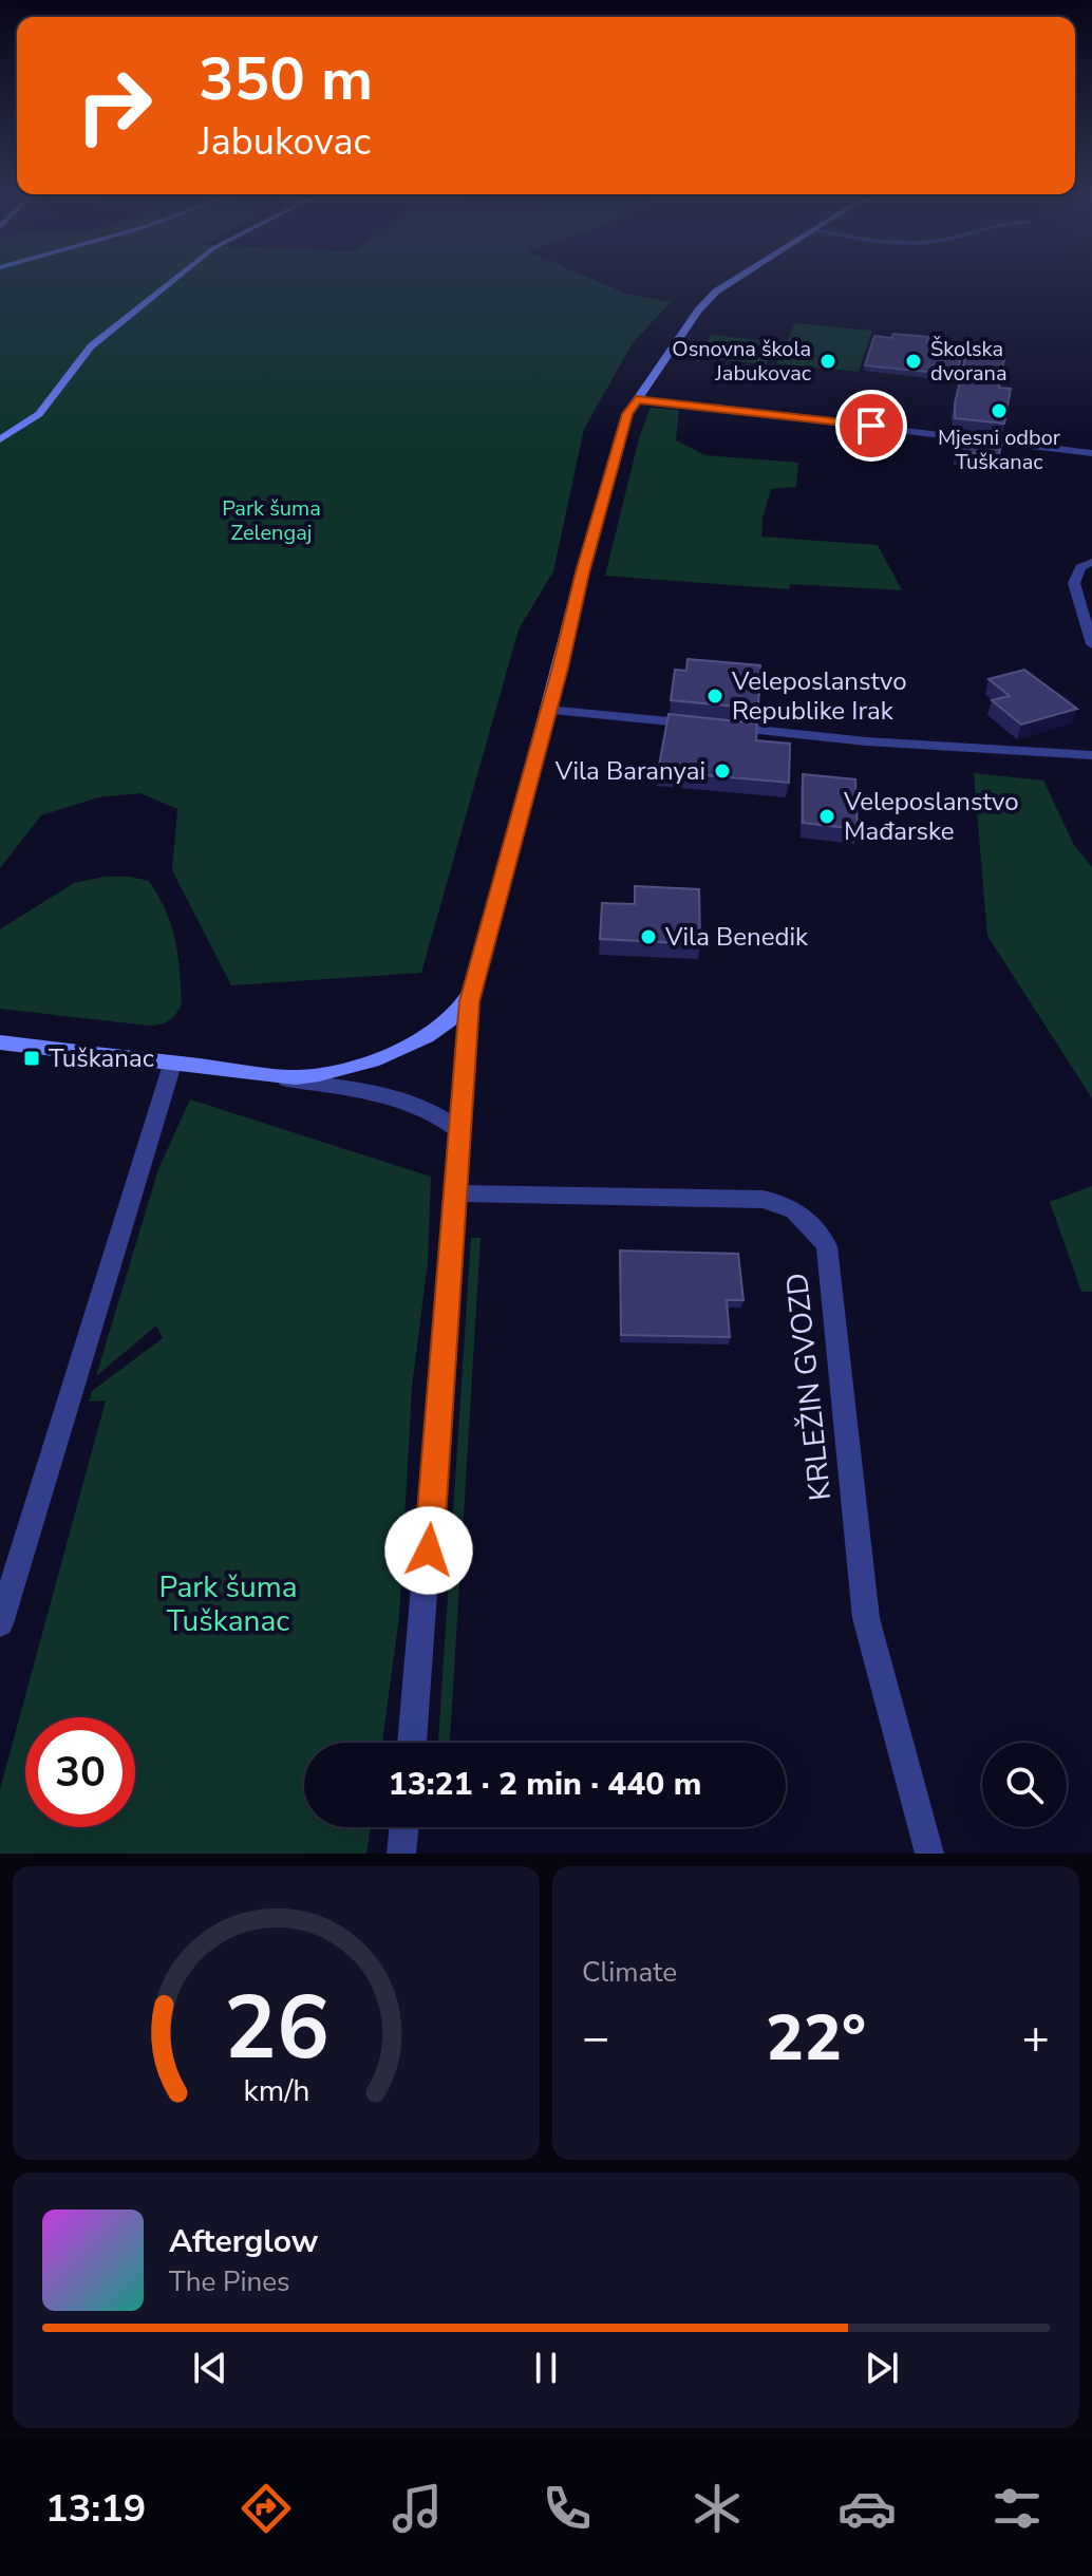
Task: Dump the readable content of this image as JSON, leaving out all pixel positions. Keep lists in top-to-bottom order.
{
  "streets": {
    "street": ["KRLEŽIN GVOZD"]
  },
  "parks": ["Park šuma Zelengaj", "Park šuma Tuškanac"],
  "places": {
    "other": [
      "Osnovna škola Jabukovac",
      "Školska dvorana",
      "Mjesni odbor Tuškanac",
      "Veleposlanstvo Republike Irak",
      "Vila Baranyai",
      "Veleposlanstvo Mađarske",
      "Vila Benedik"
    ],
    "transit": ["Tuškanac"]
  },
  "page": {
    "turn": ["350 m", "Jabukovac"],
    "limit": "30",
    "trip": "13:21 · 2 min · 440 m",
    "tile": "Climate",
    "heat": ["−", "22°", "+"],
    "song": ["Afterglow", "The Pines"],
    "tabs": "13:19",
    "gauge": ["26", "km/h"]
  }
}
